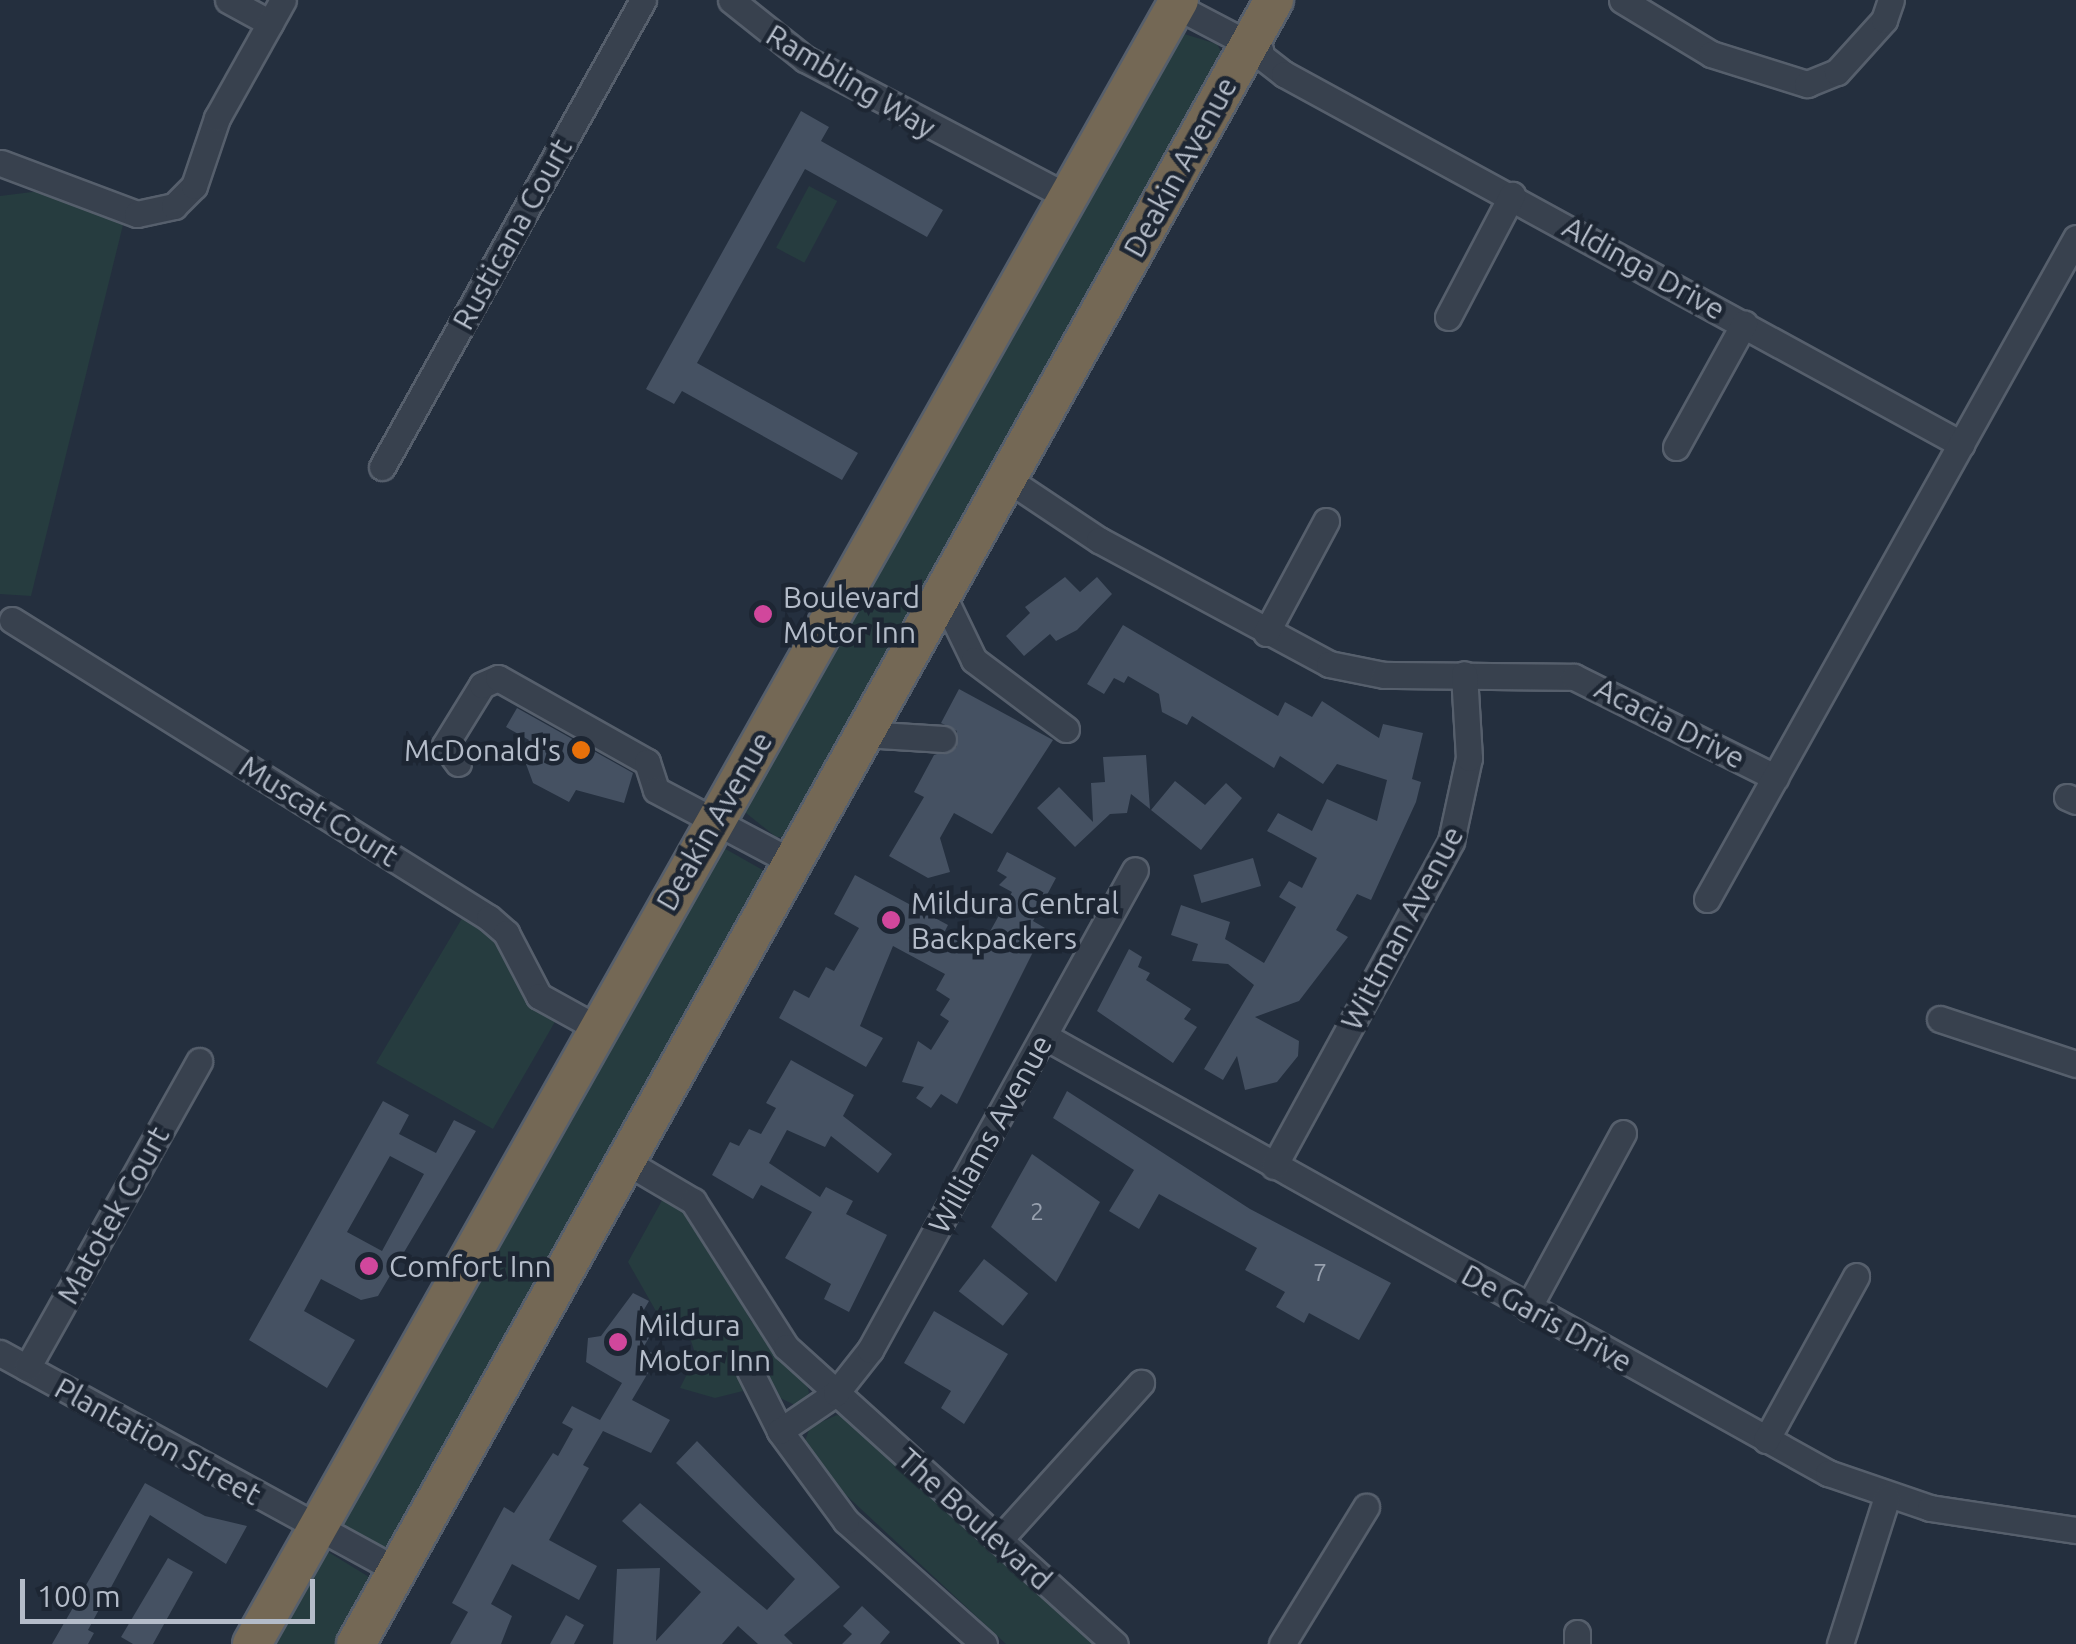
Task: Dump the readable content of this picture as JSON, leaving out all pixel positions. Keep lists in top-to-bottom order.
{
  "streets": {
    "highway": ["Deakin Avenue"],
    "street": [
      "Rambling Way",
      "Rusticana Court",
      "Aldinga Drive",
      "Acacia Drive",
      "Muscat Court",
      "Wittman Avenue",
      "Williams Avenue",
      "Matotek Court",
      "De Garis Drive",
      "Plantation Street",
      "The Boulevard"
    ]
  },
  "crossings": [
    ["Rambling Way", "Deakin Avenue"],
    ["Deakin Avenue", "Aldinga Drive"],
    ["Deakin Avenue", "Acacia Drive"],
    ["Deakin Avenue", "Muscat Court"],
    ["Deakin Avenue", "Plantation Street"],
    ["Deakin Avenue", "The Boulevard"],
    ["Aldinga Drive", "Acacia Drive"],
    ["Acacia Drive", "Wittman Avenue"],
    ["Wittman Avenue", "De Garis Drive"],
    ["Williams Avenue", "De Garis Drive"],
    ["Williams Avenue", "The Boulevard"],
    ["Matotek Court", "Plantation Street"]
  ],
  "places": [
    "Boulevard Motor Inn",
    "McDonald's",
    "Mildura Central Backpackers",
    "Comfort Inn",
    "Mildura Motor Inn"
  ],
  "house_numbers": ["2", "7"],
  "scale_bar": "100 m"
}
